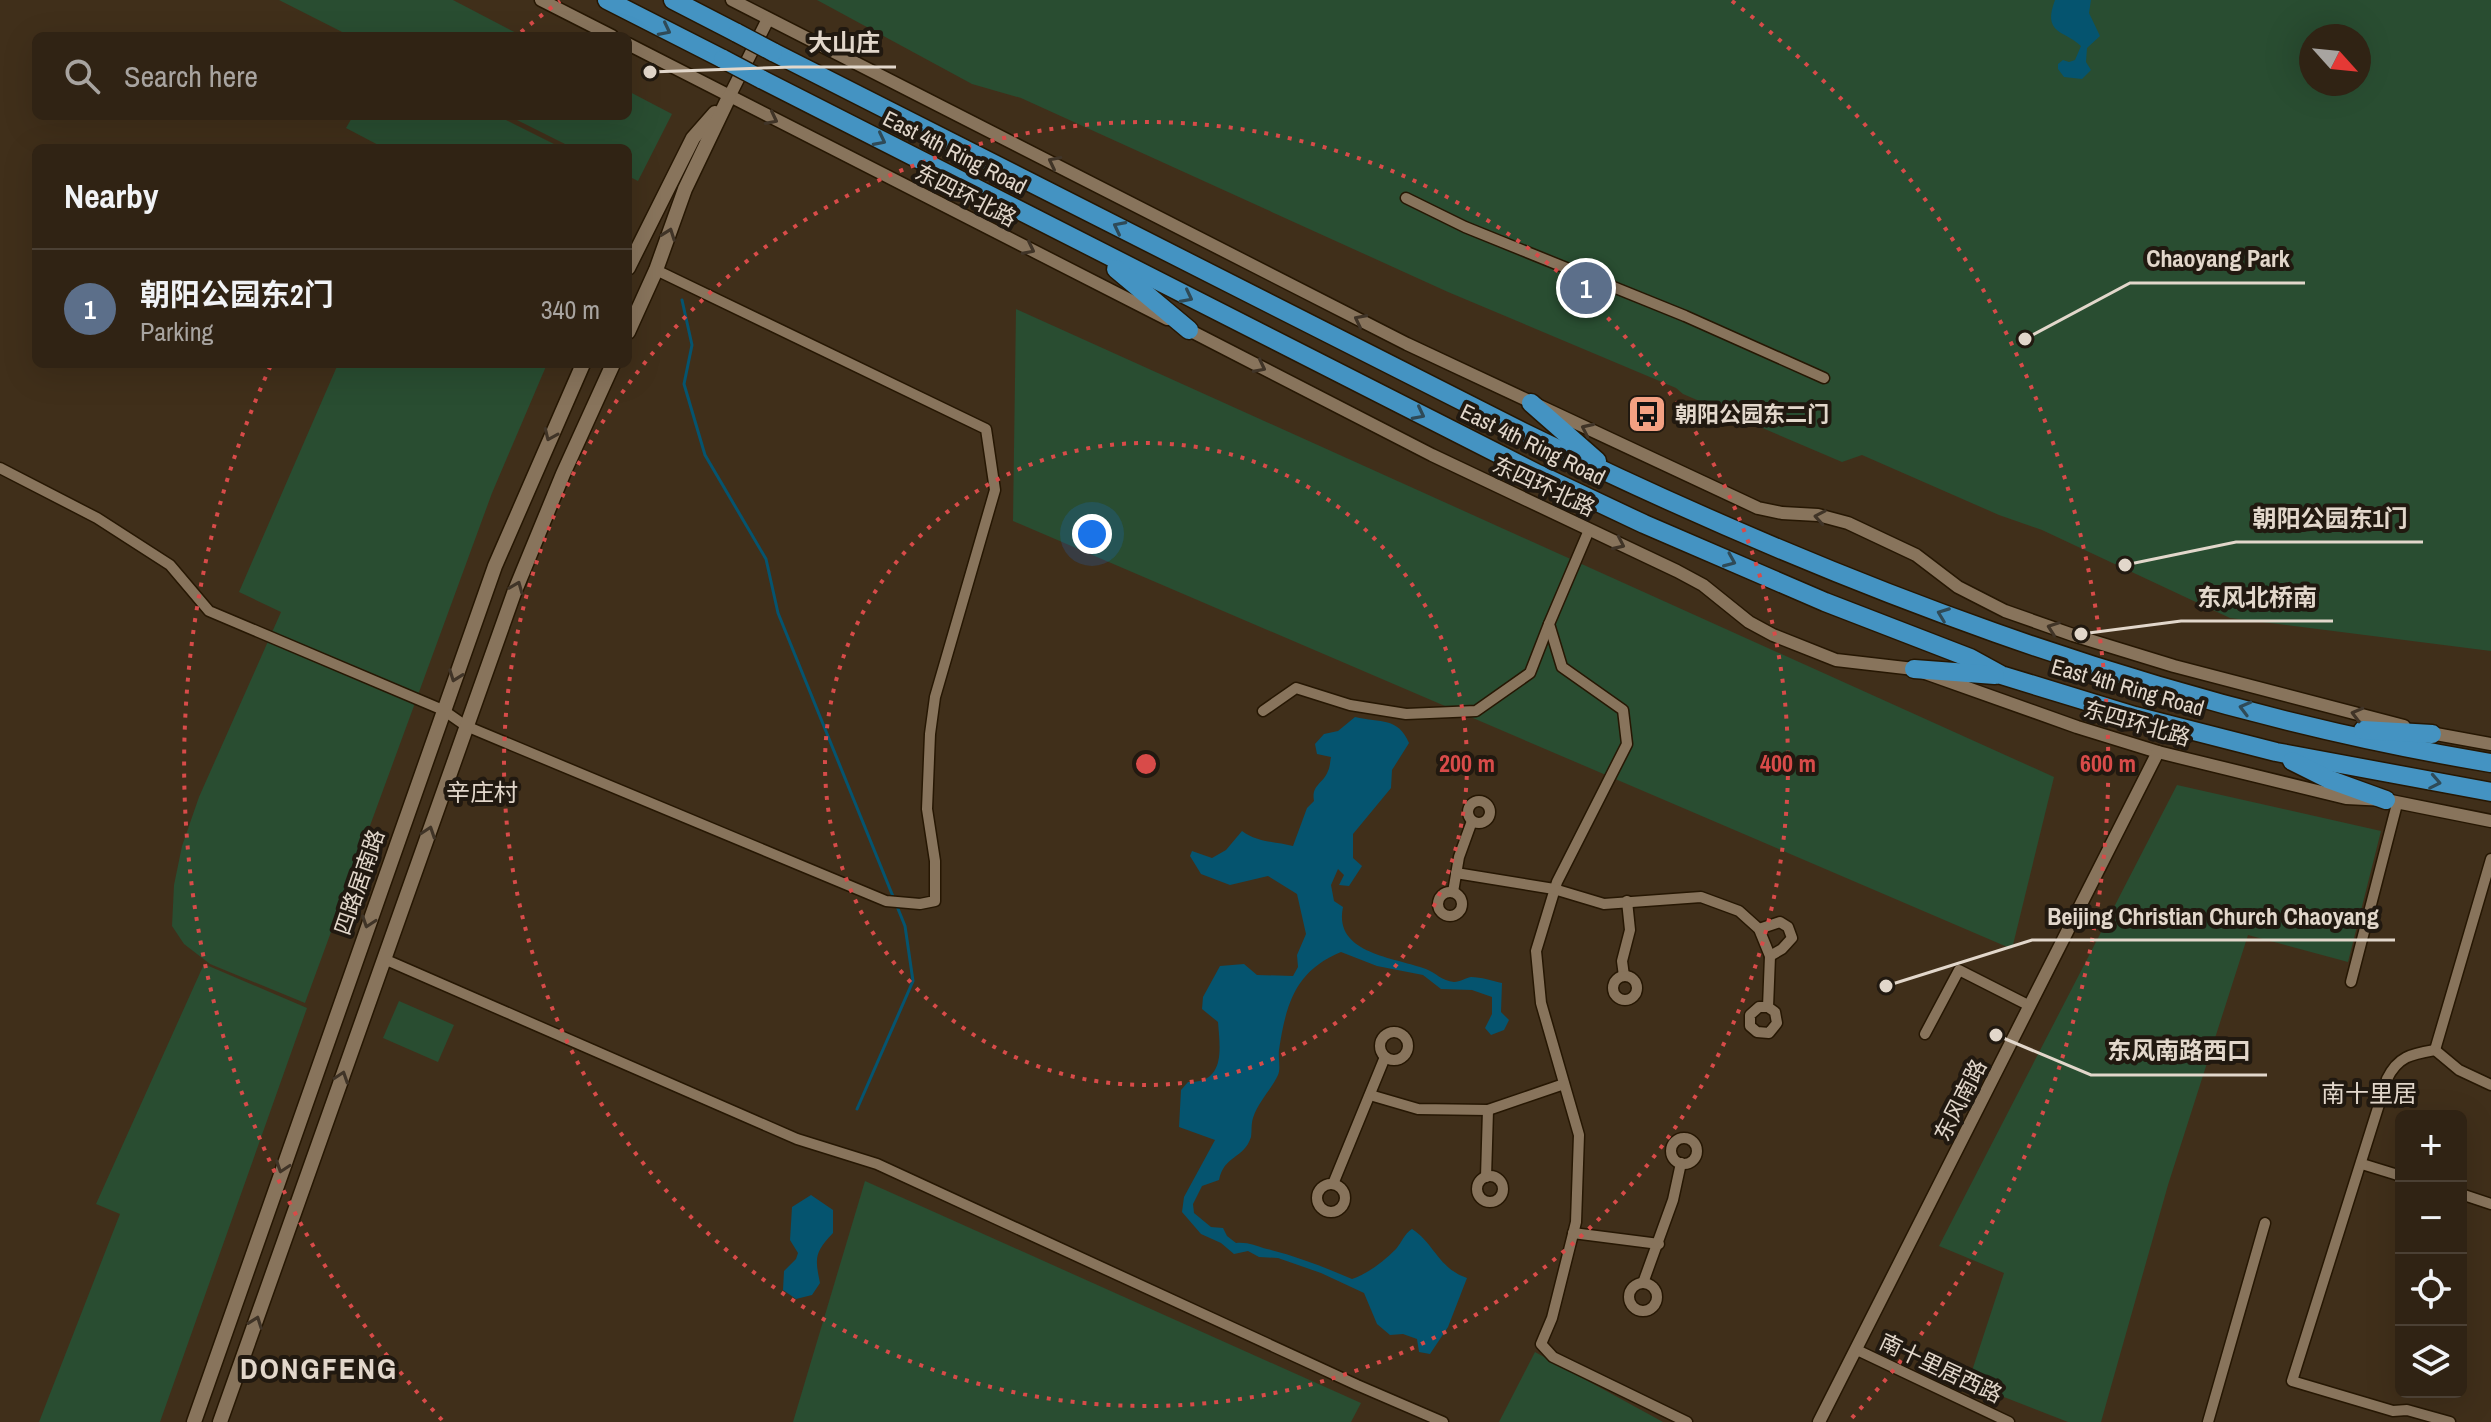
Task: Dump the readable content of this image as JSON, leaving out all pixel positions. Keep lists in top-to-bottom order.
{
  "streets": {
    "highway": ["East 4th Ring Road"],
    "main road": ["四路居南路"],
    "street": ["东四环北路", "东风南路", "南十里居西路"]
  },
  "crossings": [
    ["东四环北路", "东风南路"],
    ["东风南路", "南十里居西路"]
  ],
  "districts": ["辛庄村", "南十里居", "DONGFENG"],
  "places": {
    "other": [
      "大山庄",
      "Chaoyang Park",
      "朝阳公园东1门",
      "东风北桥南",
      "Beijing Christian Church Chaoyang",
      "东风南路西口"
    ],
    "bus stop": ["朝阳公园东二门"]
  },
  "north": "bottom right",
  "page": {
    "search": "Search here",
    "heading": "Nearby",
    "list": [
      {
        "mark": "1",
        "name": "朝阳公园东2门",
        "note": "Parking",
        "value": "340 m"
      }
    ],
    "pins": "1",
    "map_buttons": ["+", "−"]
  },
  "rings": ["200 m", "400 m", "600 m"]
}
